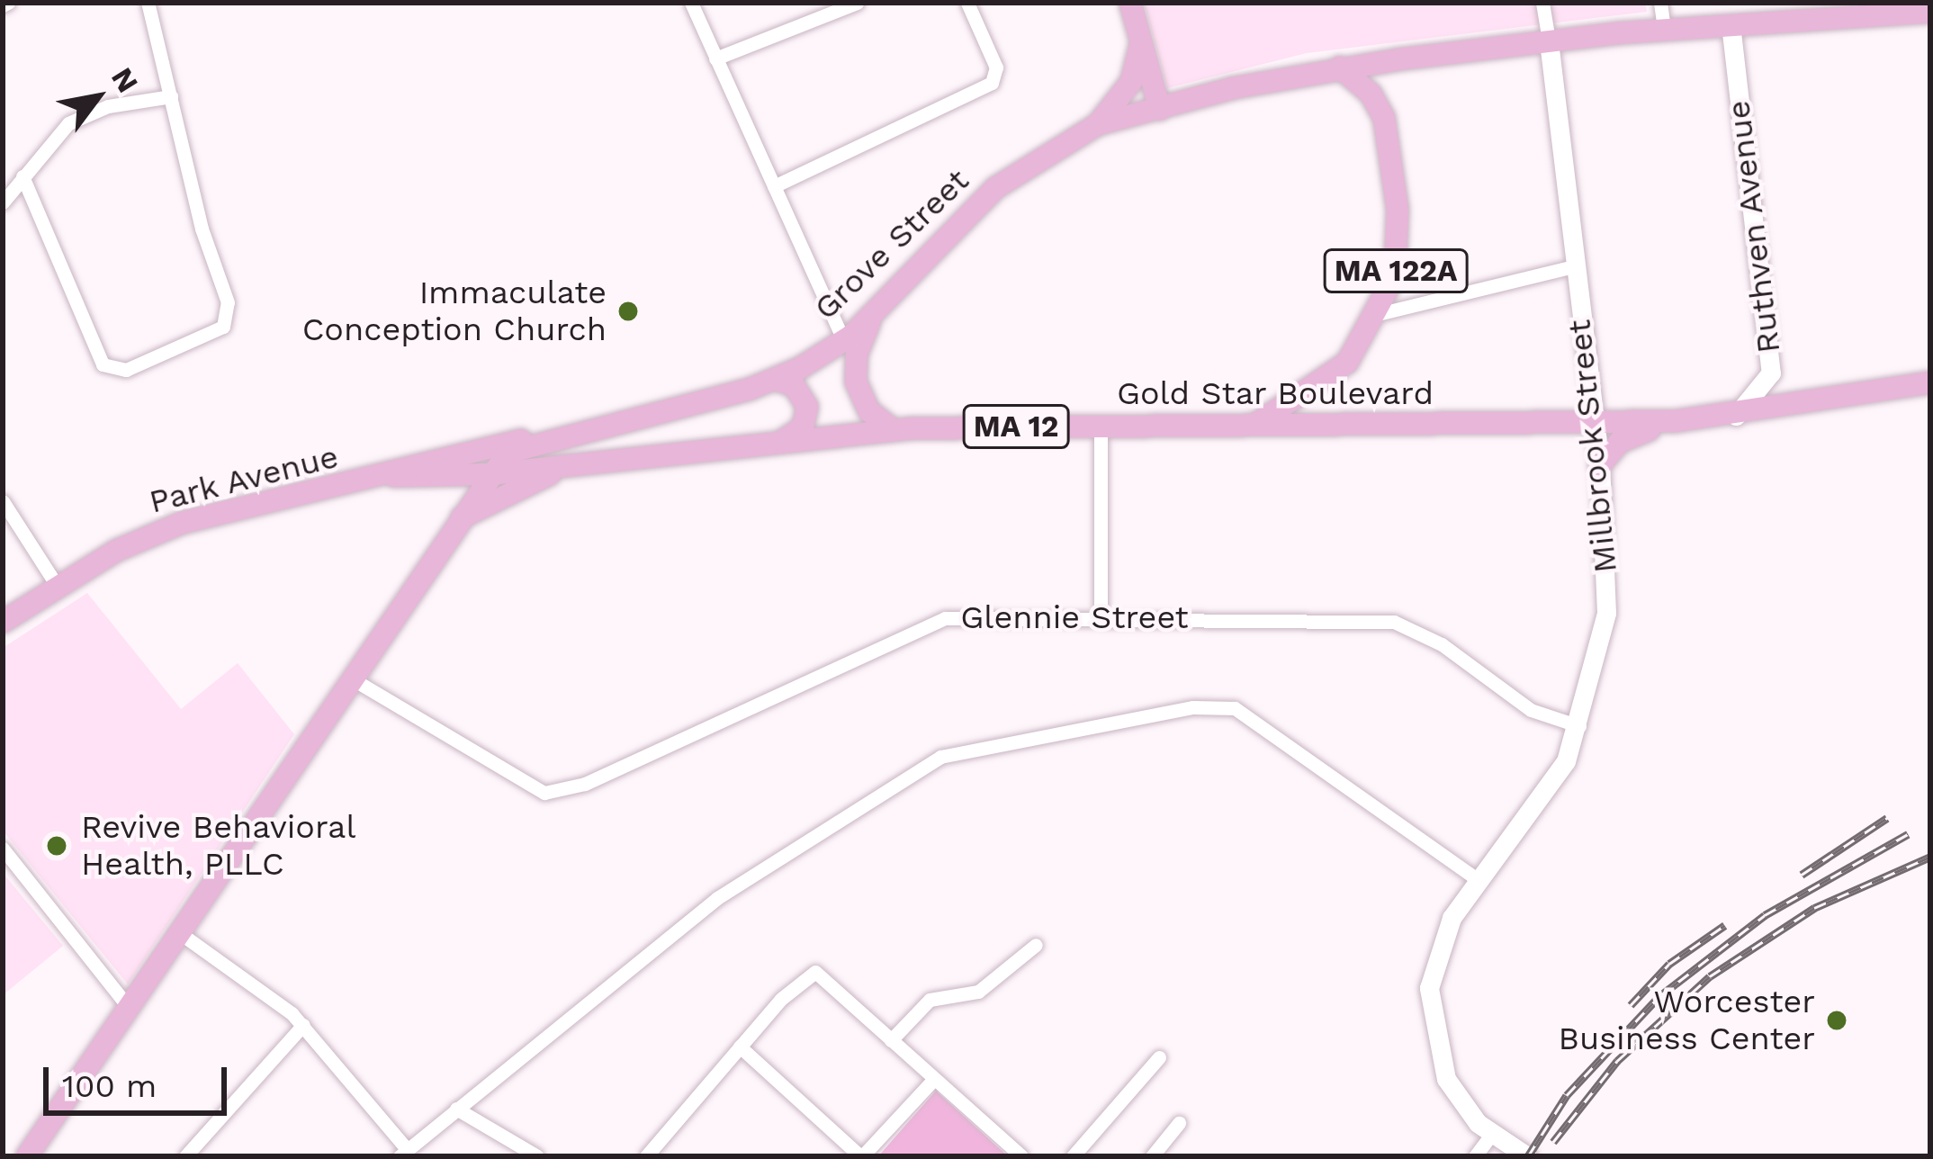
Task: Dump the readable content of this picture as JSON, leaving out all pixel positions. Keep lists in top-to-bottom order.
{
  "streets": {
    "main road": [
      "Ruthven Avenue",
      "Grove Street",
      "MA 122A",
      "Gold Star Boulevard",
      "MA 12",
      "Millbrook Street",
      "Park Avenue"
    ],
    "street": ["Glennie Street"]
  },
  "crossings": [
    ["Ruthven Avenue", "Gold Star Boulevard"],
    ["Ruthven Avenue", "MA 12"],
    ["Grove Street", "Gold Star Boulevard"],
    ["Grove Street", "MA 12"],
    ["Grove Street", "Park Avenue"],
    ["Grove Street", "Glennie Street"],
    ["MA 122A", "Gold Star Boulevard"],
    ["MA 122A", "MA 12"],
    ["Gold Star Boulevard", "Millbrook Street"],
    ["Gold Star Boulevard", "Park Avenue"],
    ["MA 12", "Millbrook Street"],
    ["Millbrook Street", "Glennie Street"]
  ],
  "places": ["Immaculate Conception Church", "Revive Behavioral Health, PLLC", "Worcester Business Center"],
  "scale_bar": "100 m",
  "north": "top right"
}
